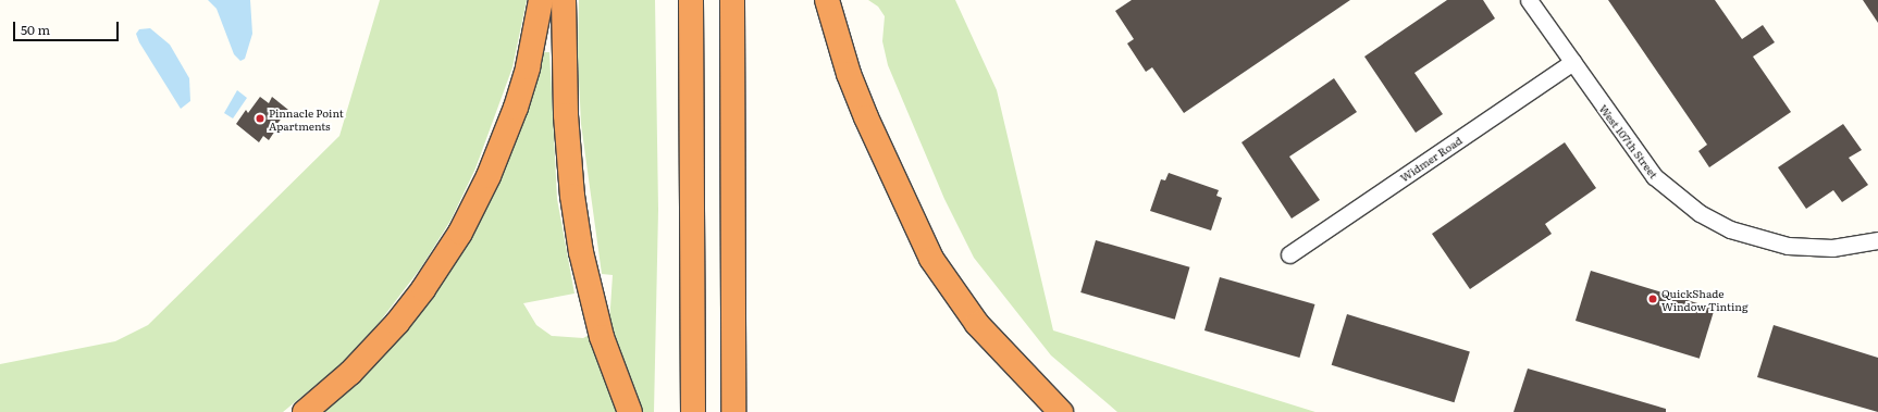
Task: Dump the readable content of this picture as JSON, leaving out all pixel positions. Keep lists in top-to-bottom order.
{
  "streets": {
    "street": ["West 107th Street", "Widmer Road"]
  },
  "crossings": [
    ["West 107th Street", "Widmer Road"]
  ],
  "places": ["Pinnacle Point Apartments", "QuickShade Window Tinting"],
  "scale_bar": "50 m"
}
